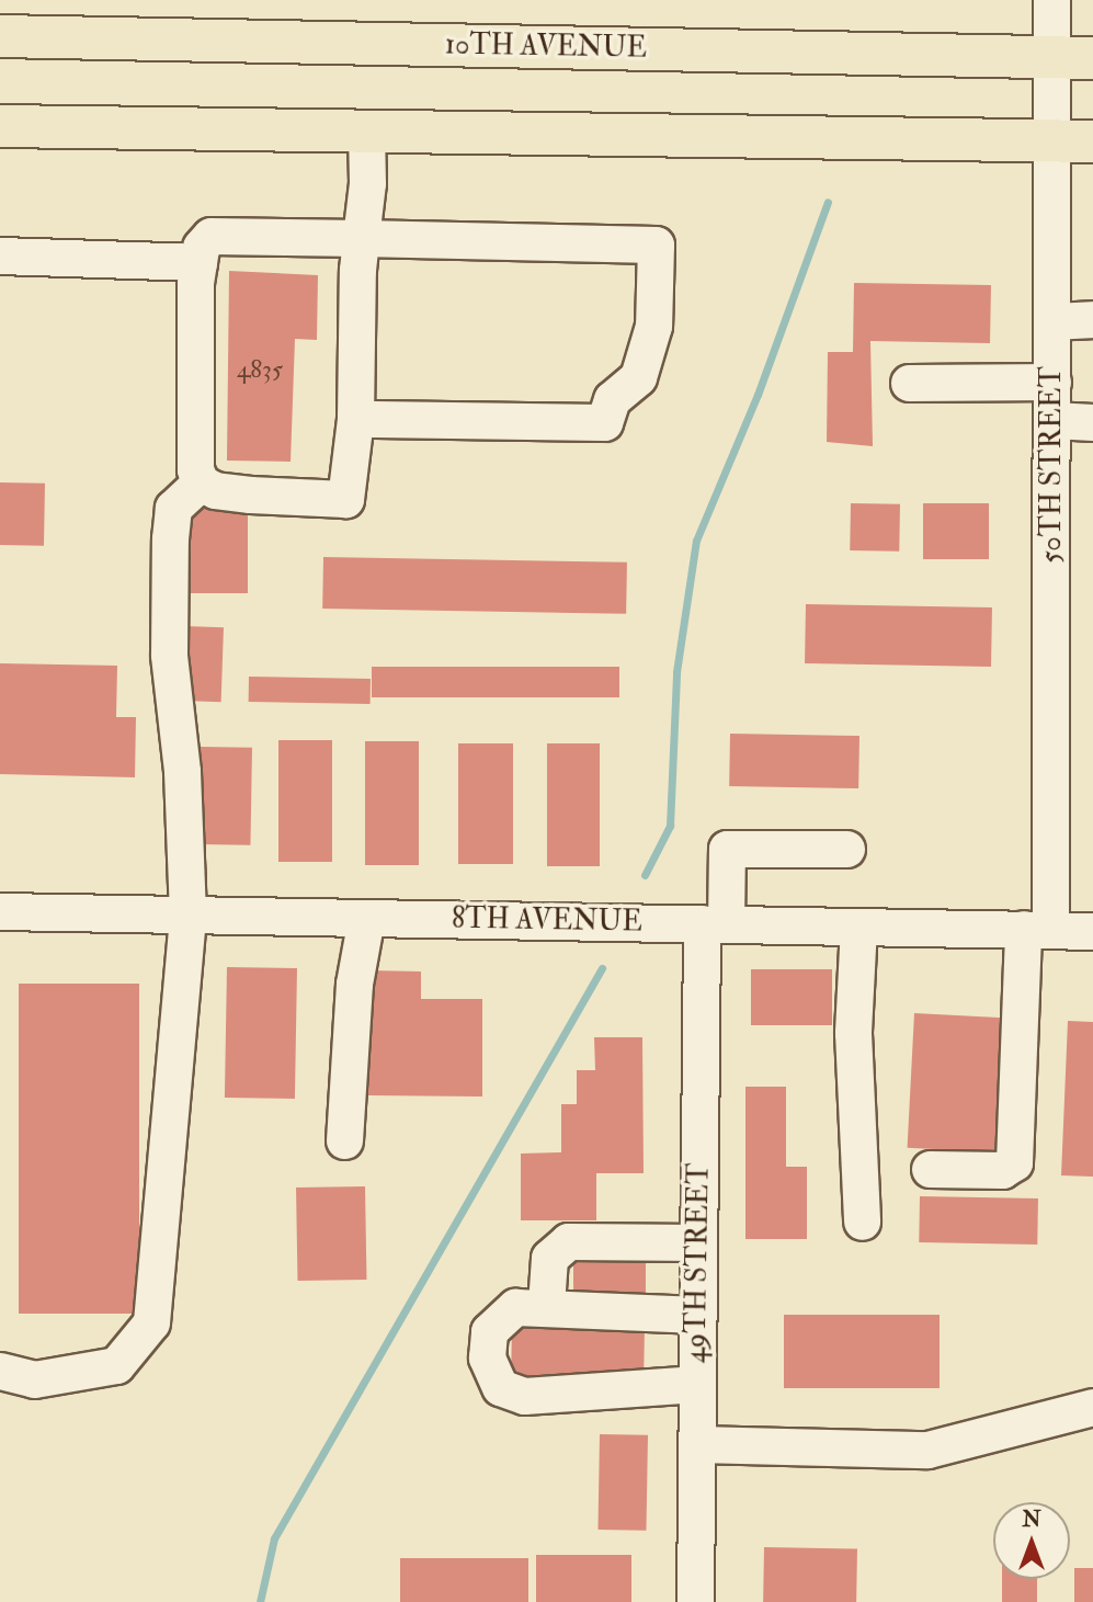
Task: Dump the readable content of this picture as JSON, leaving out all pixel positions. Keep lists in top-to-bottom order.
{
  "streets": {
    "main road": ["10TH AVENUE"],
    "street": ["50TH STREET", "8TH AVENUE", "49TH STREET"]
  },
  "crossings": [
    ["10TH AVENUE", "50TH STREET"],
    ["50TH STREET", "8TH AVENUE"],
    ["8TH AVENUE", "49TH STREET"]
  ],
  "house_numbers": ["4835"],
  "north": "top"
}
